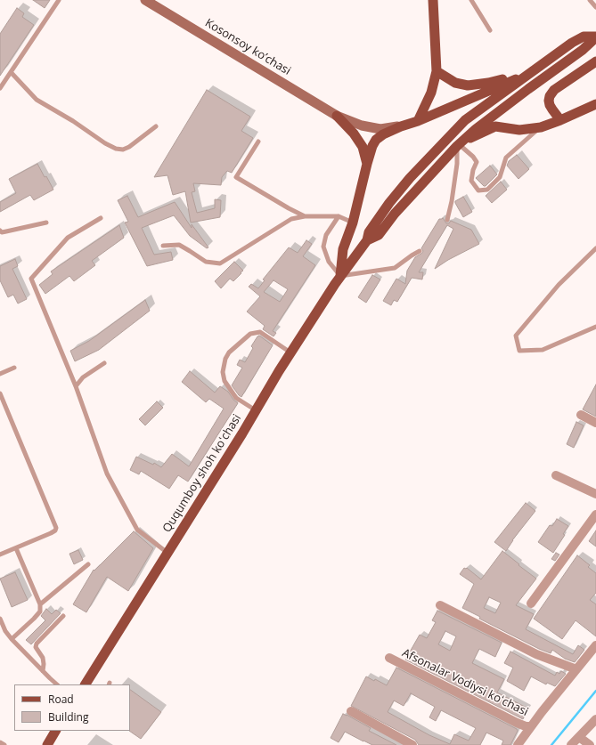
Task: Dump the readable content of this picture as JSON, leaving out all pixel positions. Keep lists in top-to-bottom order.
{
  "streets": {
    "main road": ["Kosonsoy ko’chasi", "Ququmboy shoh koʻchasi"],
    "street": ["Afsonalar Vodiysi koʻchasi"]
  },
  "legend": ["Road", "Building"]
}
